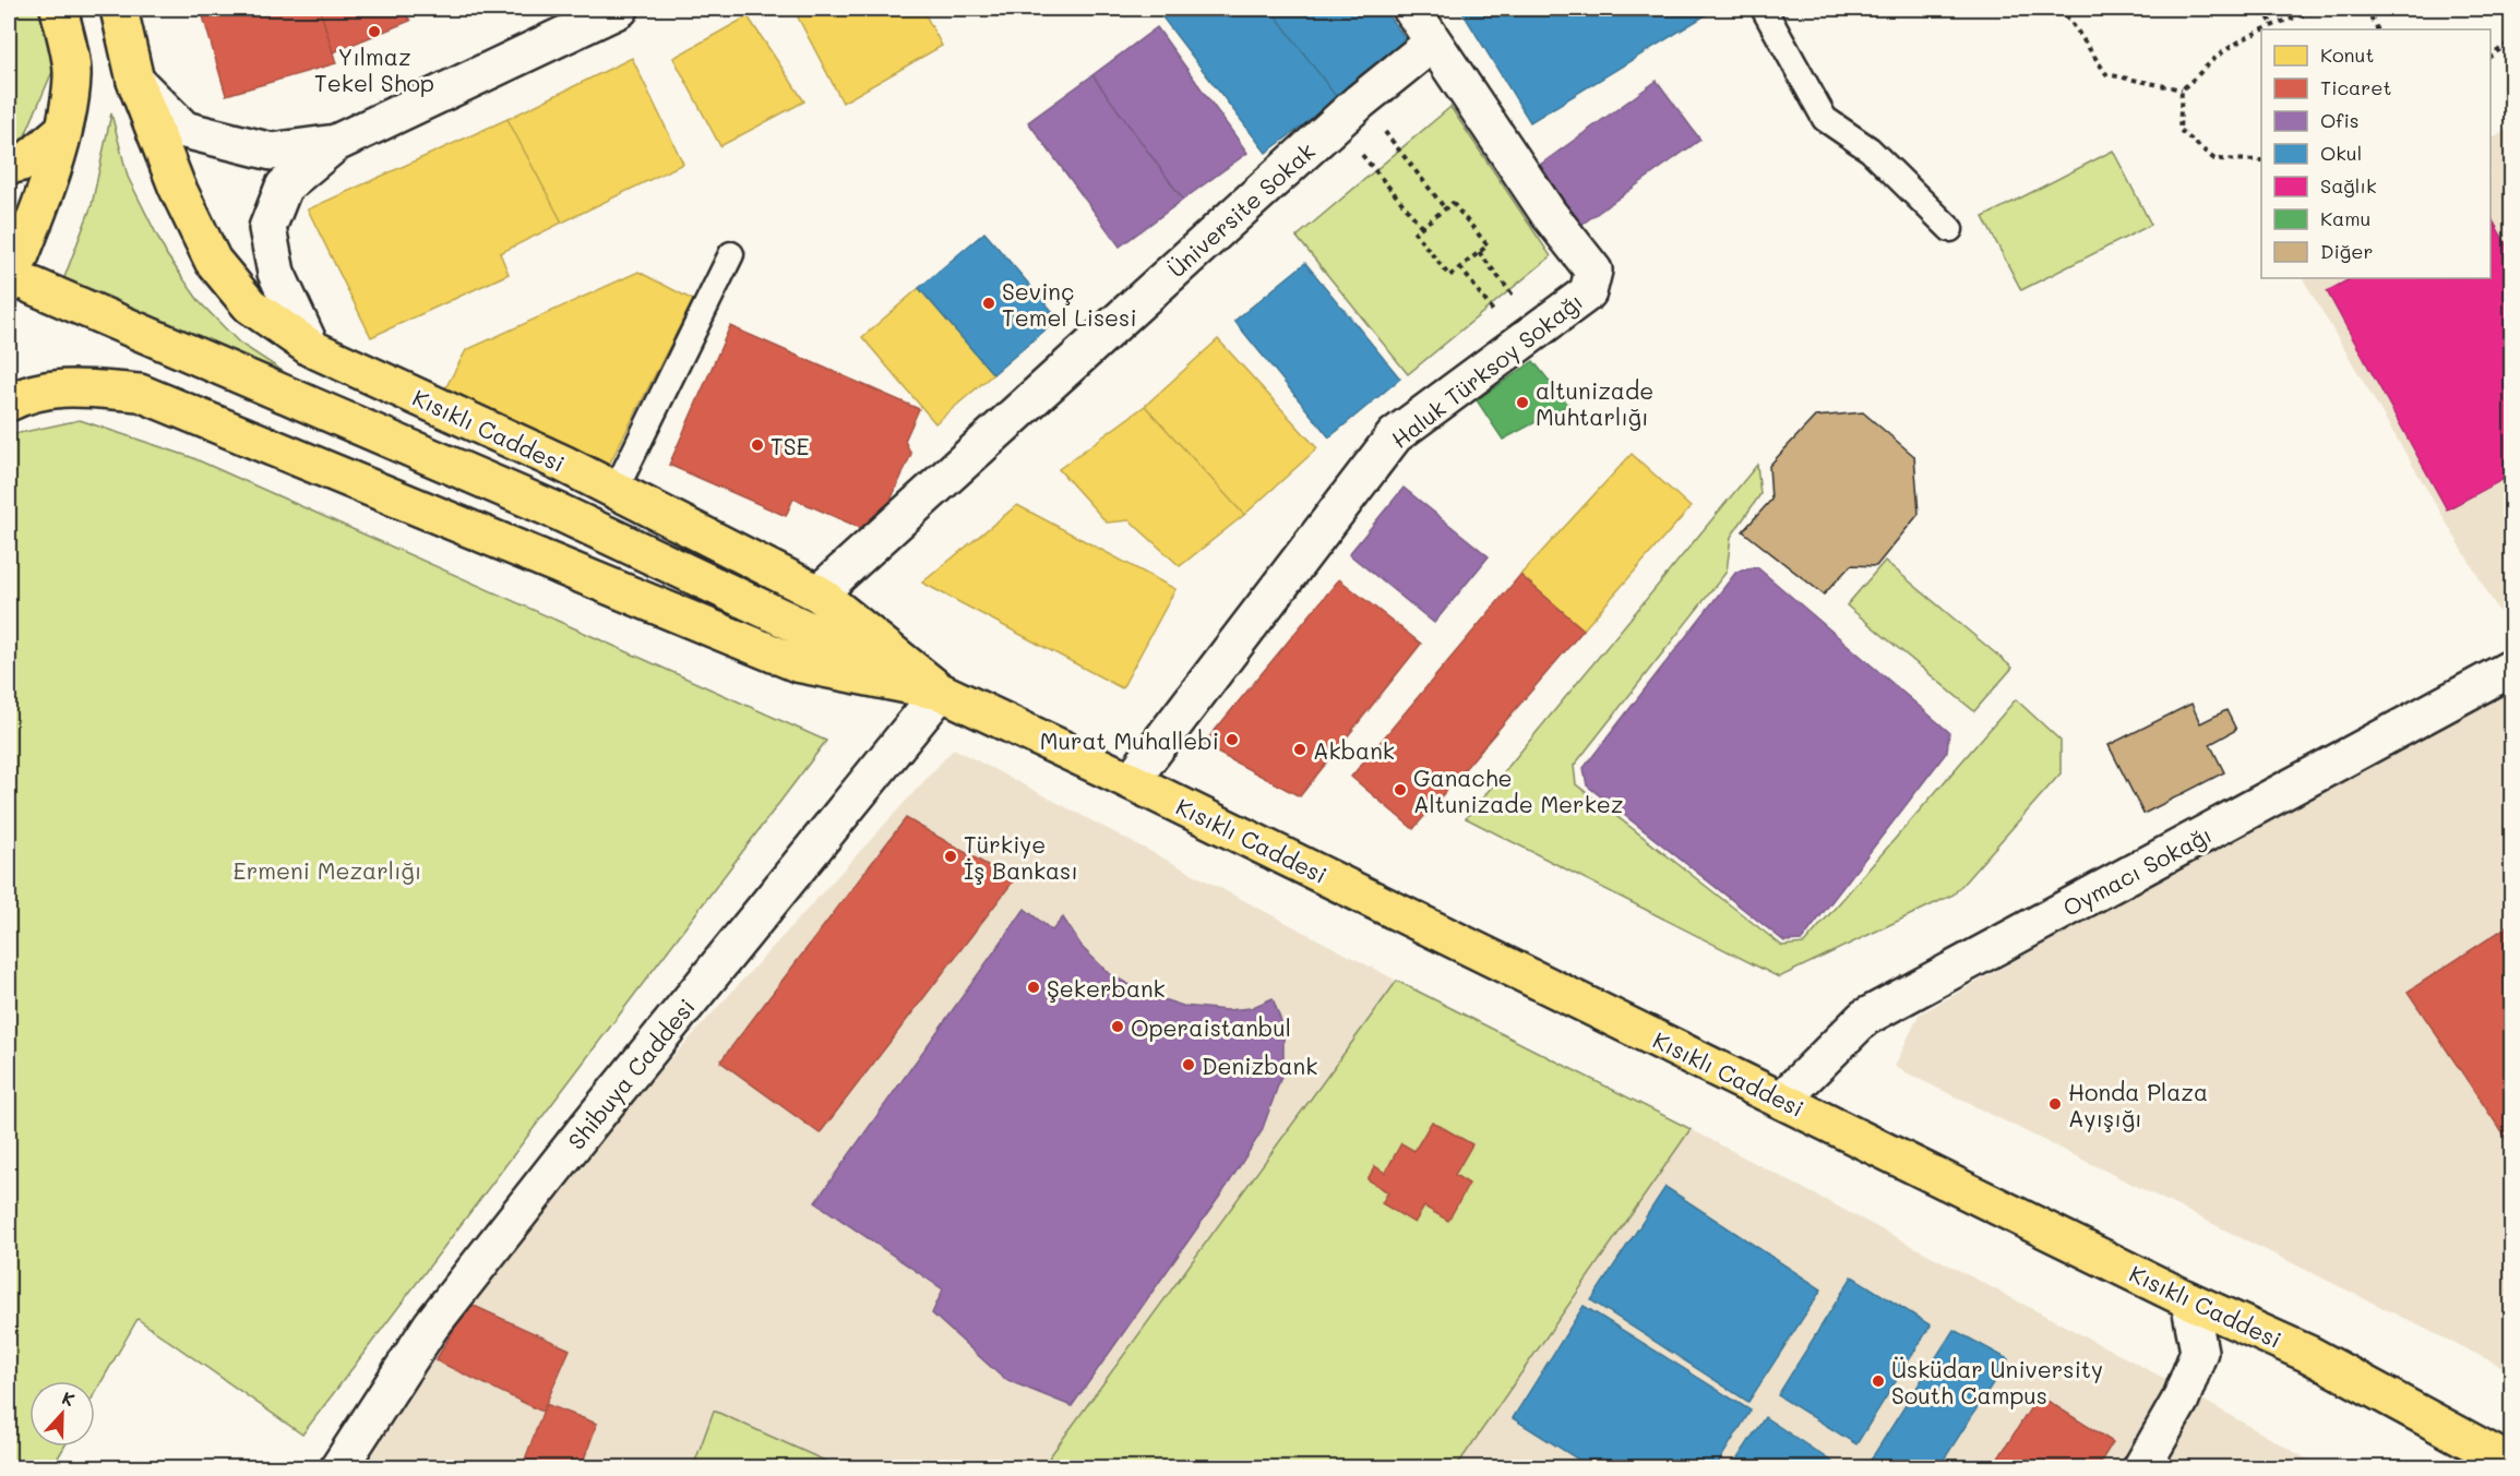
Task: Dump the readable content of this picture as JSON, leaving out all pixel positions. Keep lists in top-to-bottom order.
{
  "streets": {
    "main road": ["Kısıklı Caddesi"],
    "street": [
      "Üniversite Sokak",
      "Haluk Türksoy Sokağı",
      "Oymacı Sokağı",
      "Shibuya Caddesi"
    ]
  },
  "crossings": [
    ["Üniversite Sokak", "Haluk Türksoy Sokağı"],
    ["Üniversite Sokak", "Kısıklı Caddesi"],
    ["Haluk Türksoy Sokağı", "Kısıklı Caddesi"],
    ["Kısıklı Caddesi", "Oymacı Sokağı"],
    ["Kısıklı Caddesi", "Shibuya Caddesi"]
  ],
  "parks": ["Ermeni Mezarlığı"],
  "places": [
    "Yılmaz Tekel Shop",
    "Sevinç Temel Lisesi",
    "altunizade Muhtarlığı",
    "TSE",
    "Murat Muhallebi",
    "Akbank",
    "Ganache Altunizade Merkez",
    "Türkiye İş Bankası",
    "Şekerbank",
    "Operaistanbul",
    "Denizbank",
    "Honda Plaza Ayışığı",
    "Üsküdar University South Campus"
  ],
  "legend": [
    "Konut",
    "Ticaret",
    "Ofis",
    "Okul",
    "Sağlık",
    "Kamu",
    "Diğer"
  ],
  "north": "top"
}
